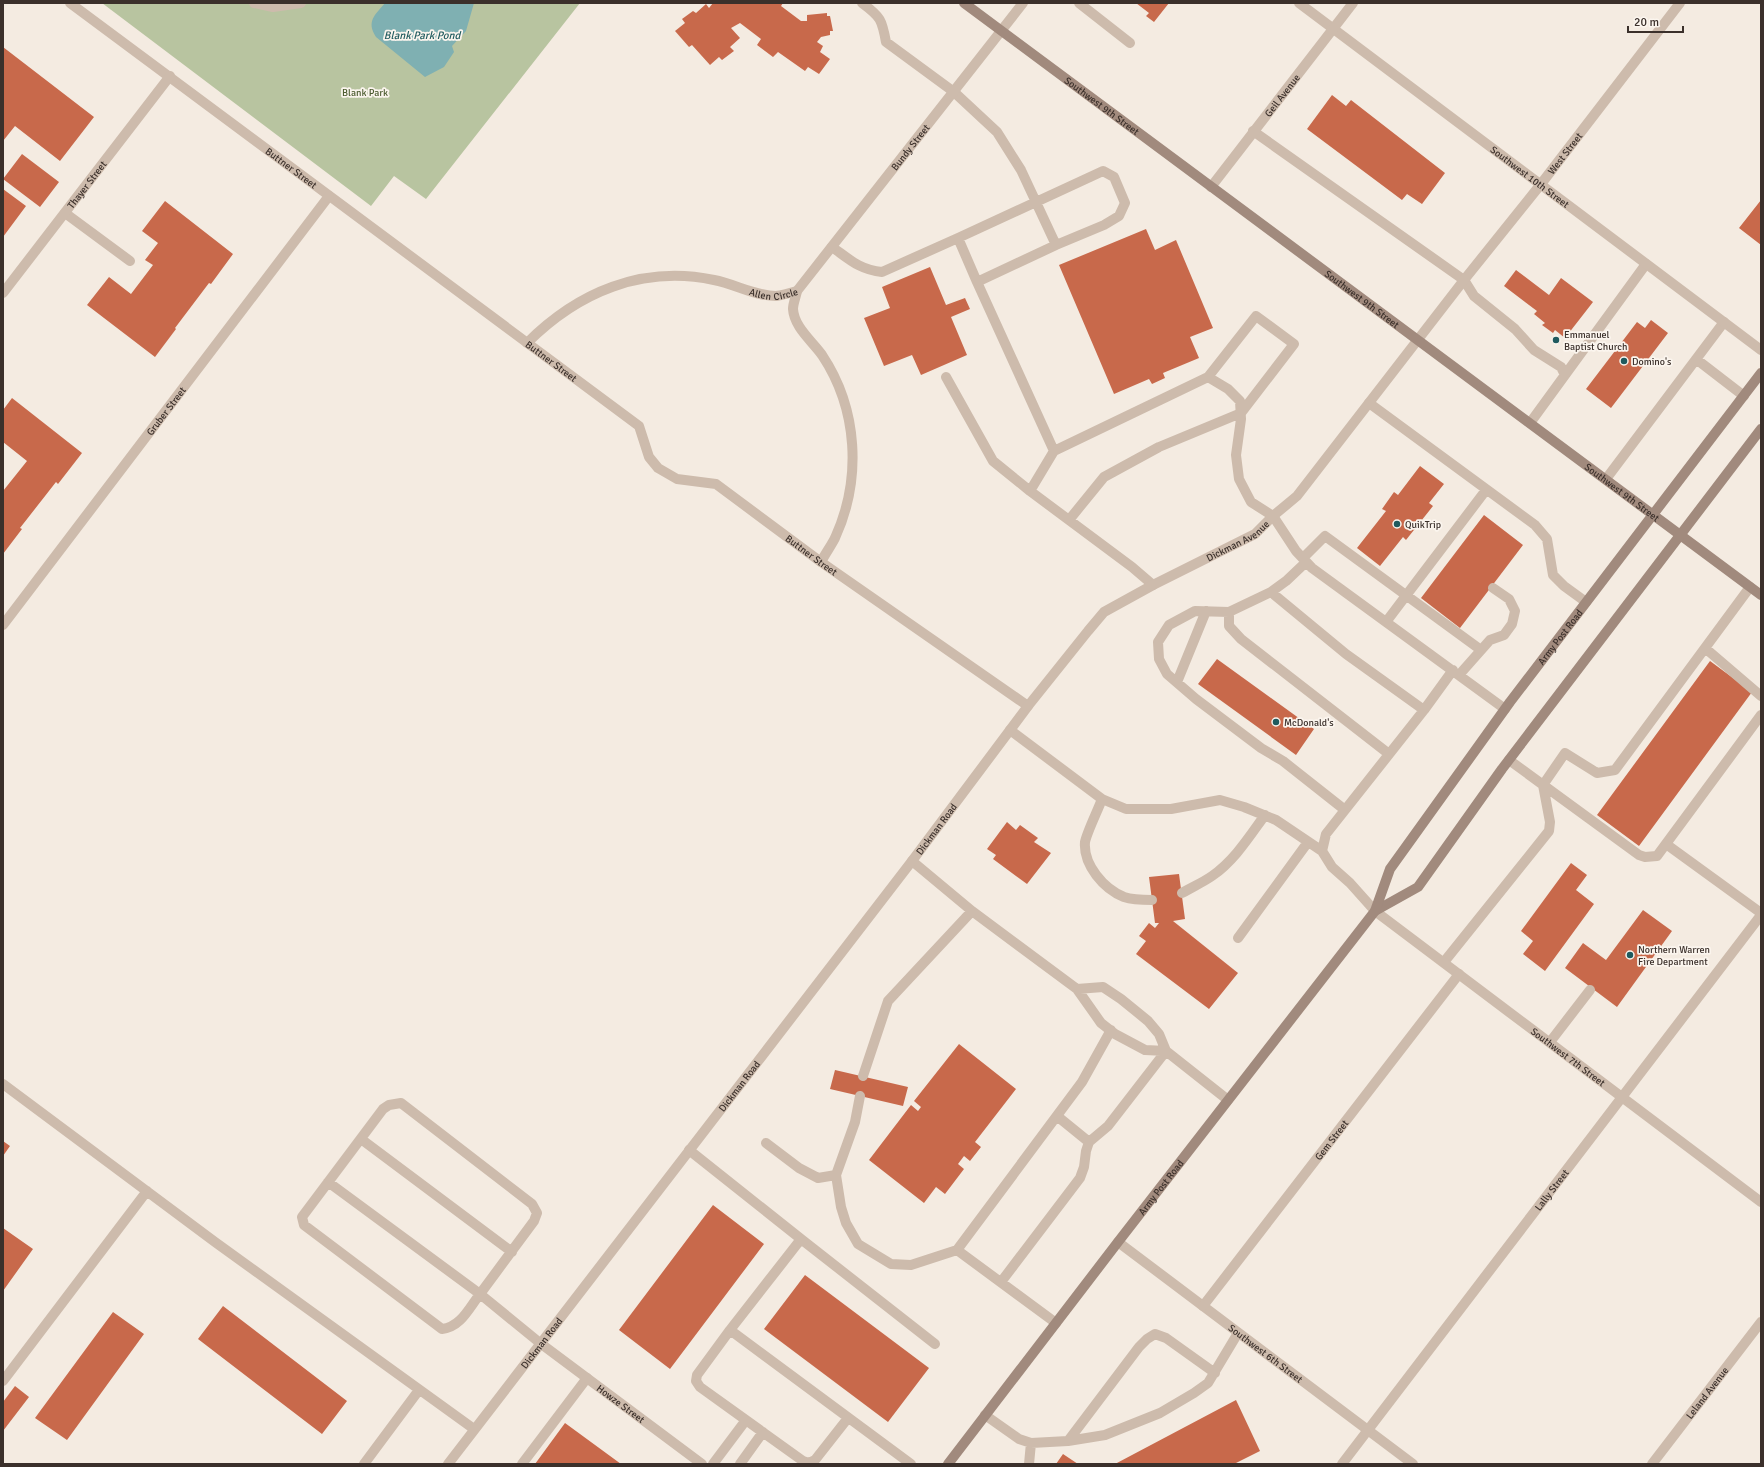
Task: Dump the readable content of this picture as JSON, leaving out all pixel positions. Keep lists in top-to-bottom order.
{
  "streets": {
    "main road": ["Southwest 9th Street", "Army Post Road"],
    "street": [
      "Geil Avenue",
      "Bundy Street",
      "West Street",
      "Buttner Street",
      "Southwest 10th Street",
      "Thayer Street",
      "Allen Circle",
      "Gruber Street",
      "Dickman Avenue",
      "Dickman Road",
      "Southwest 7th Street",
      "Gem Street",
      "Lally Street",
      "Southwest 6th Street",
      "Leland Avenue",
      "Howze Street"
    ]
  },
  "crossings": [
    ["Geil Avenue", "Southwest 9th Street"],
    ["Geil Avenue", "Southwest 10th Street"],
    ["Southwest 9th Street", "Bundy Street"],
    ["Southwest 9th Street", "West Street"],
    ["Southwest 9th Street", "Dickman Avenue"],
    ["Southwest 9th Street", "Army Post Road"],
    ["Bundy Street", "Allen Circle"],
    ["West Street", "Southwest 10th Street"],
    ["West Street", "Dickman Avenue"],
    ["Buttner Street", "Thayer Street"],
    ["Buttner Street", "Allen Circle"],
    ["Buttner Street", "Gruber Street"],
    ["Buttner Street", "Dickman Avenue"],
    ["Buttner Street", "Dickman Road"],
    ["Dickman Avenue", "Dickman Road"],
    ["Army Post Road", "Southwest 7th Street"],
    ["Army Post Road", "Southwest 6th Street"],
    ["Dickman Road", "Howze Street"],
    ["Southwest 7th Street", "Gem Street"],
    ["Southwest 7th Street", "Lally Street"],
    ["Gem Street", "Southwest 6th Street"],
    ["Lally Street", "Southwest 6th Street"]
  ],
  "water": ["Blank Park Pond"],
  "parks": ["Blank Park"],
  "places": [
    "Emmanuel Baptist Church",
    "Domino's",
    "QuikTrip",
    "McDonald's",
    "Northern Warren Fire Department"
  ],
  "scale_bar": "20 m"
}
